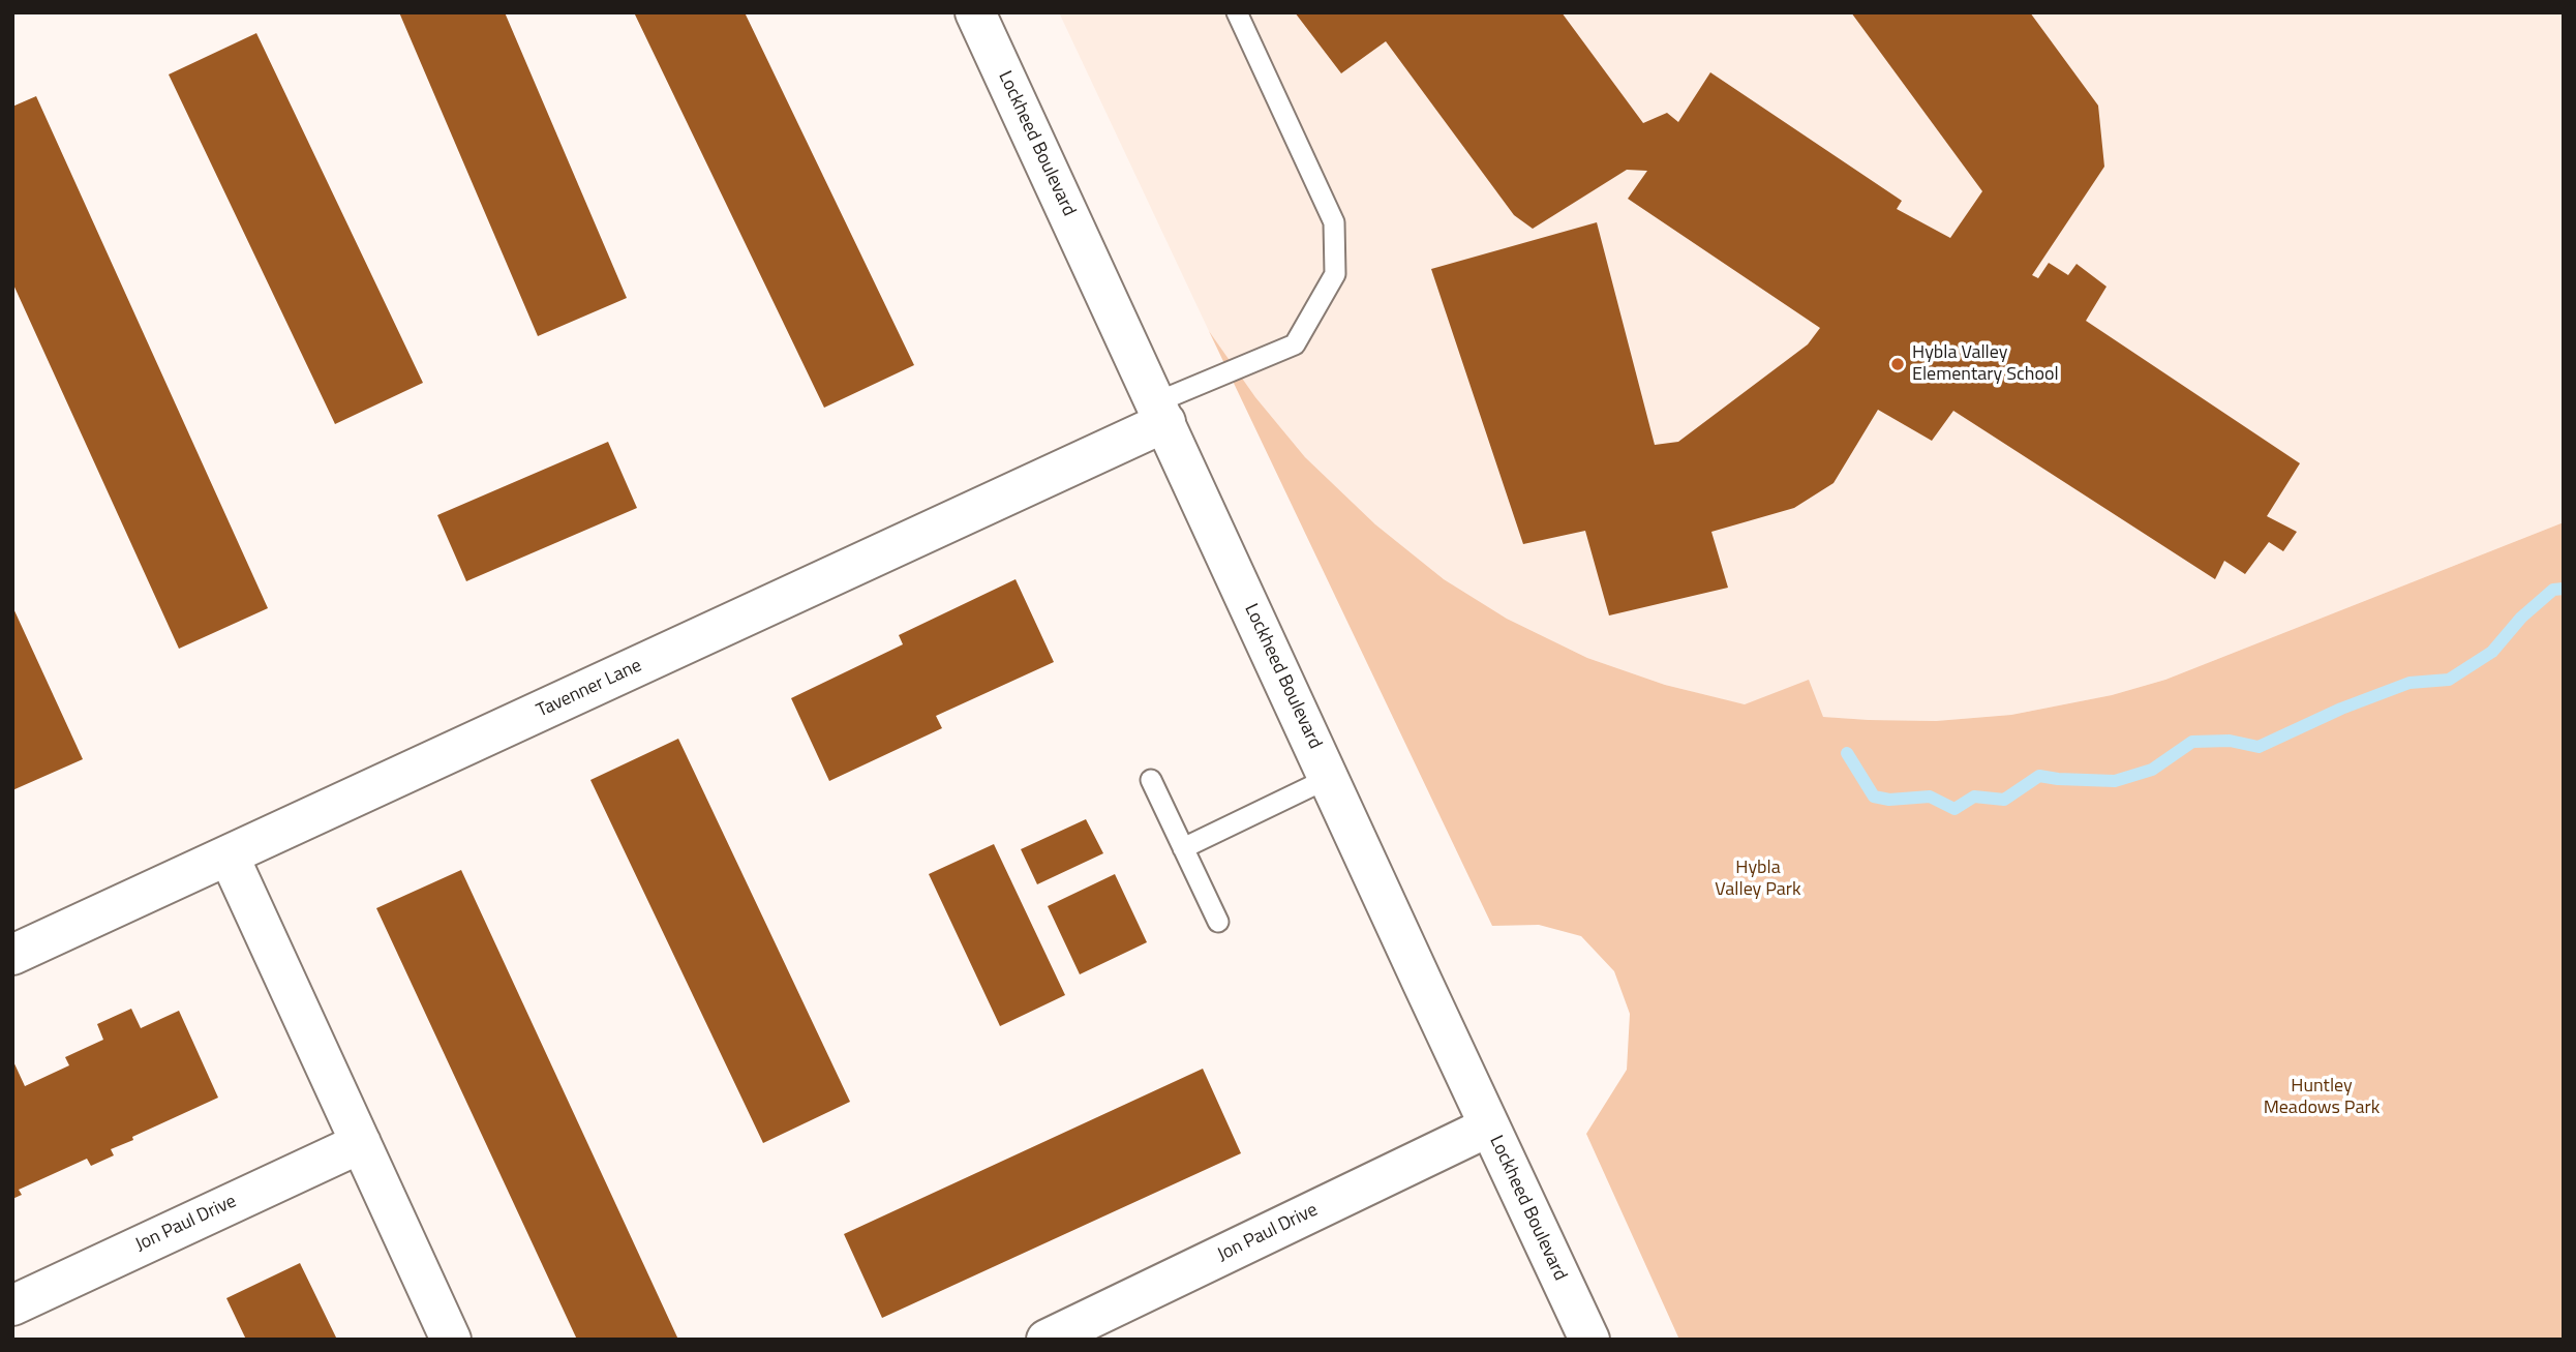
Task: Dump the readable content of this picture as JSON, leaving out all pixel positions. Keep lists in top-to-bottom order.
{
  "streets": {
    "street": ["Lockheed Boulevard", "Tavenner Lane", "Jon Paul Drive"]
  },
  "crossings": [
    ["Lockheed Boulevard", "Tavenner Lane"],
    ["Lockheed Boulevard", "Jon Paul Drive"]
  ],
  "parks": ["Hybla Valley Park", "Huntley Meadows Park"],
  "places": ["Hybla Valley Elementary School"]
}
